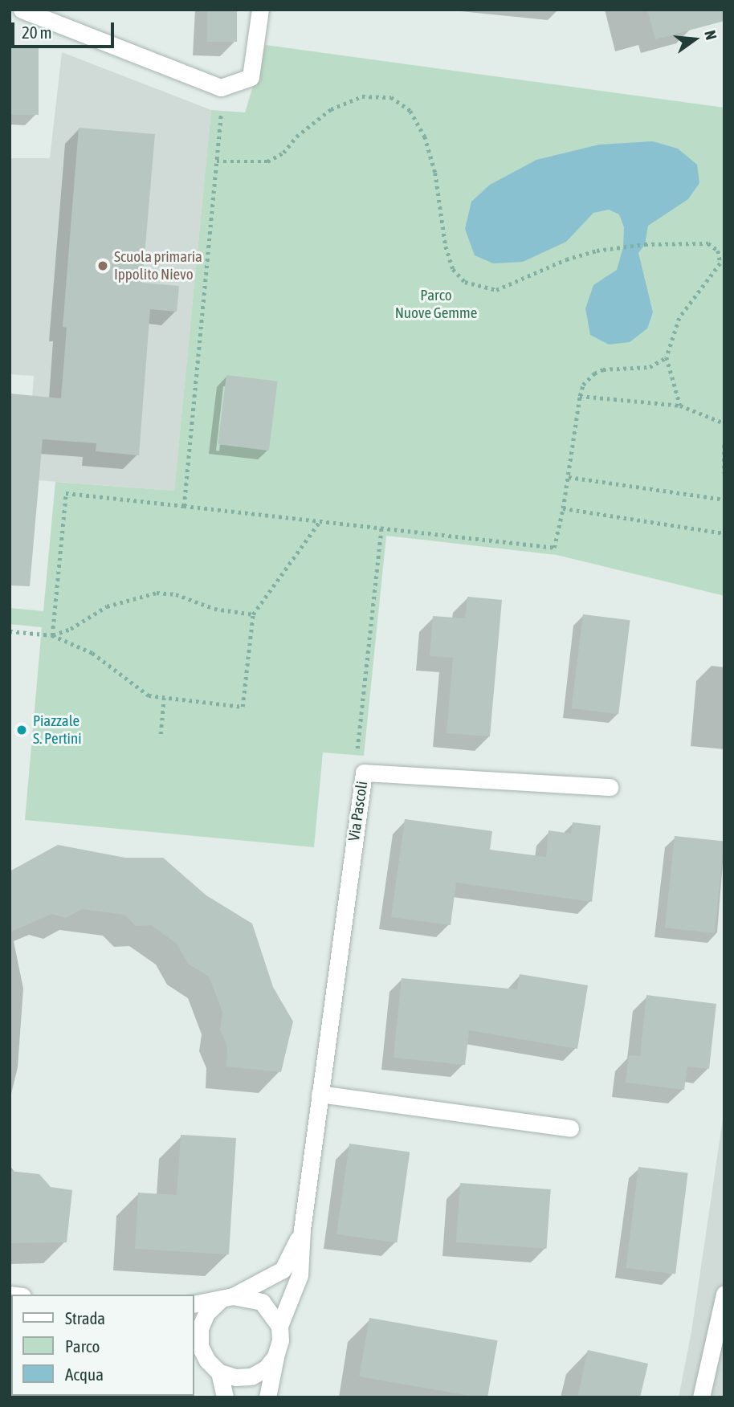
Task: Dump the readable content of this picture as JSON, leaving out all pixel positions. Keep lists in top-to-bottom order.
{
  "streets": {
    "street": ["Via Pascoli"]
  },
  "parks": ["Parco Nuove Gemme"],
  "places": ["Scuola primaria Ippolito Nievo", "Piazzale S. Pertini"],
  "legend": ["Strada", "Parco", "Acqua"],
  "scale_bar": "20 m",
  "north": "right"
}
